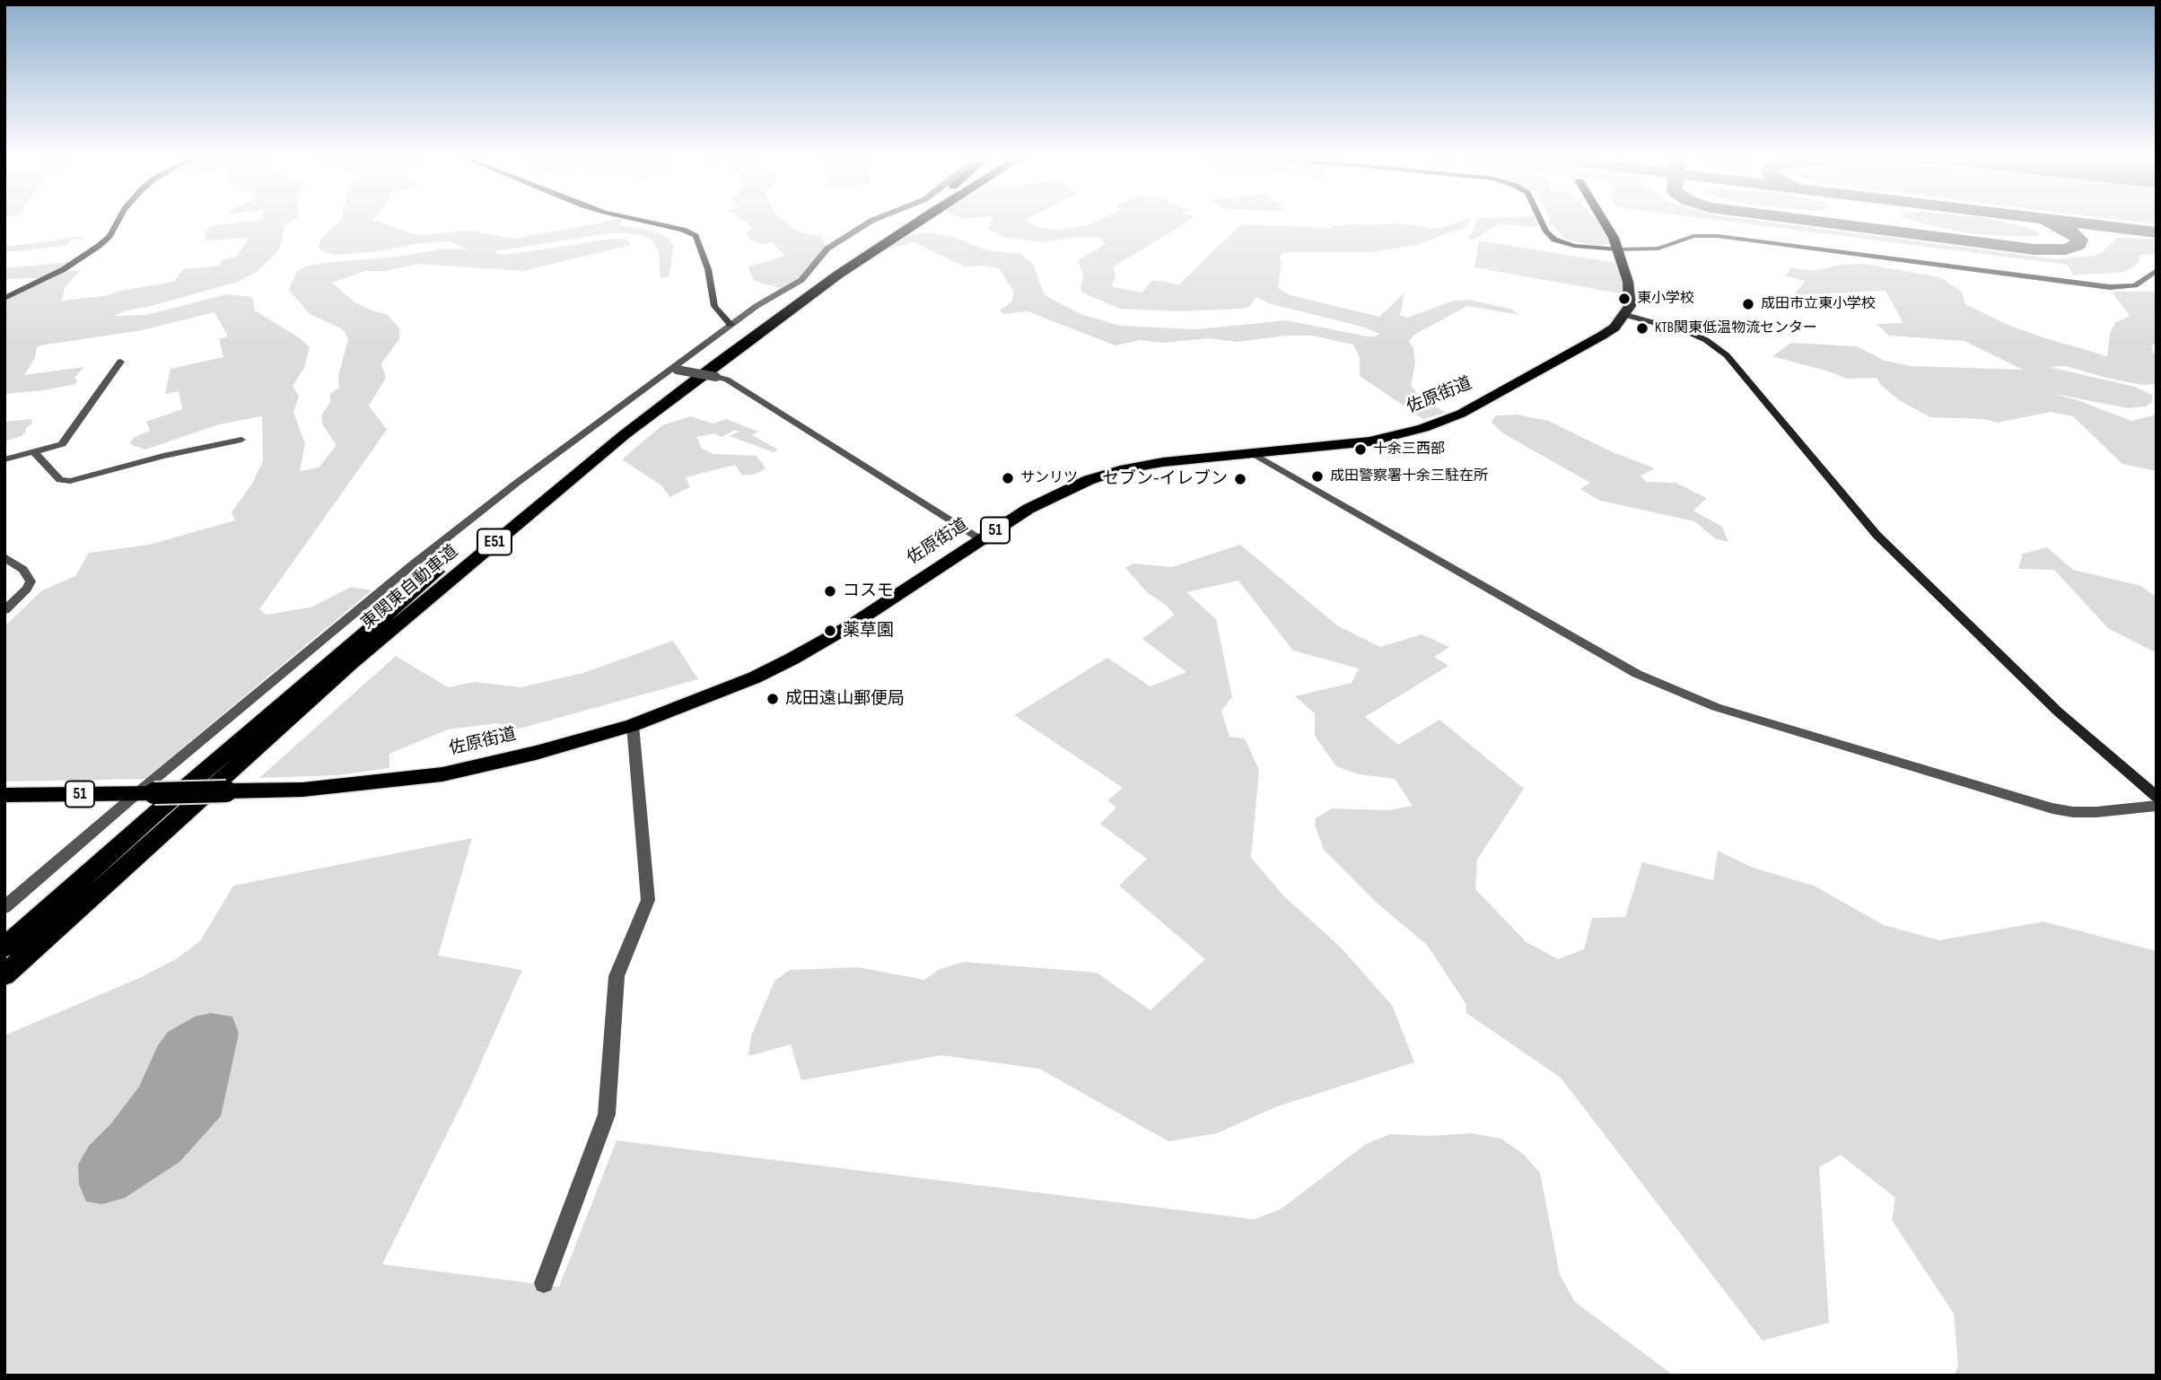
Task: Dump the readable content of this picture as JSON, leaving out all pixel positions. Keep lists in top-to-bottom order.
{
  "streets": {
    "highway": [
      "佐原街道",
      "51",
      "E51",
      "東関東自動車道"
    ]
  },
  "places": [
    "東小学校",
    "成田市立東小学校",
    "KTB関東低温物流センター",
    "十余三西部",
    "成田警察署十余三駐在所",
    "サンリツ",
    "セブン-イレブン",
    "コスモ",
    "薬草園",
    "成田遠山郵便局"
  ]
}
